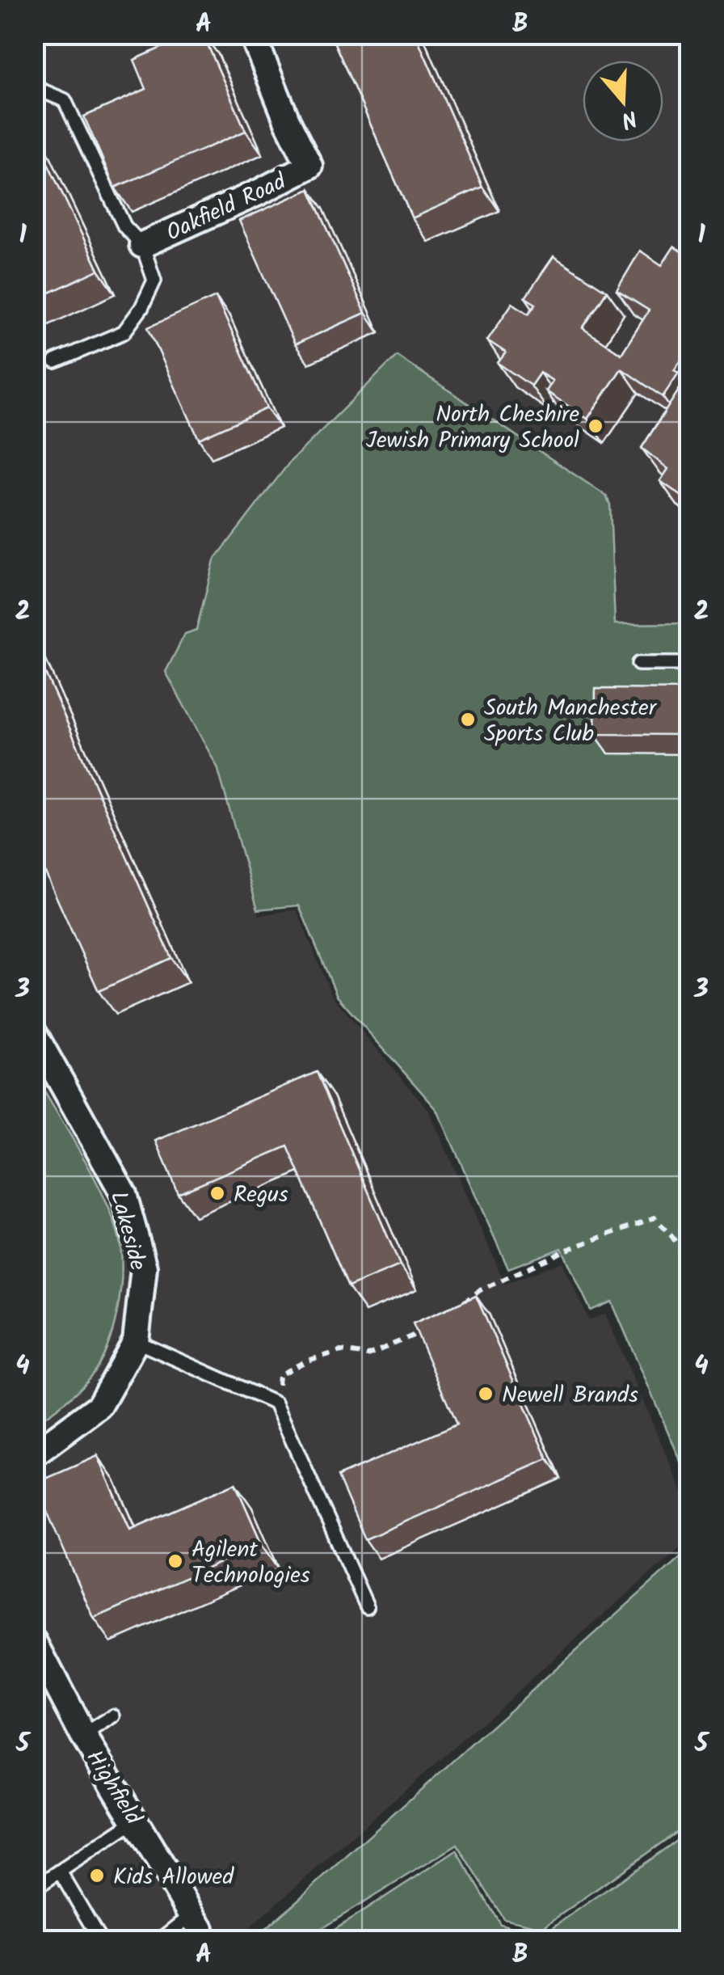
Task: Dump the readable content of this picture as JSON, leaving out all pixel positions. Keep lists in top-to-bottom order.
{
  "streets": {
    "street": ["Oakfield Road", "Lakeside", "Highfield"]
  },
  "places": [
    "North Cheshire Jewish Primary School",
    "South Manchester Sports Club",
    "Regus",
    "Newell Brands",
    "Agilent Technologies",
    "Kids Allowed"
  ],
  "north": "bottom",
  "grid": {
    "columns": ["A", "B"],
    "rows": [
      "1",
      "2",
      "3",
      "4",
      "5"
    ]
  }
}
